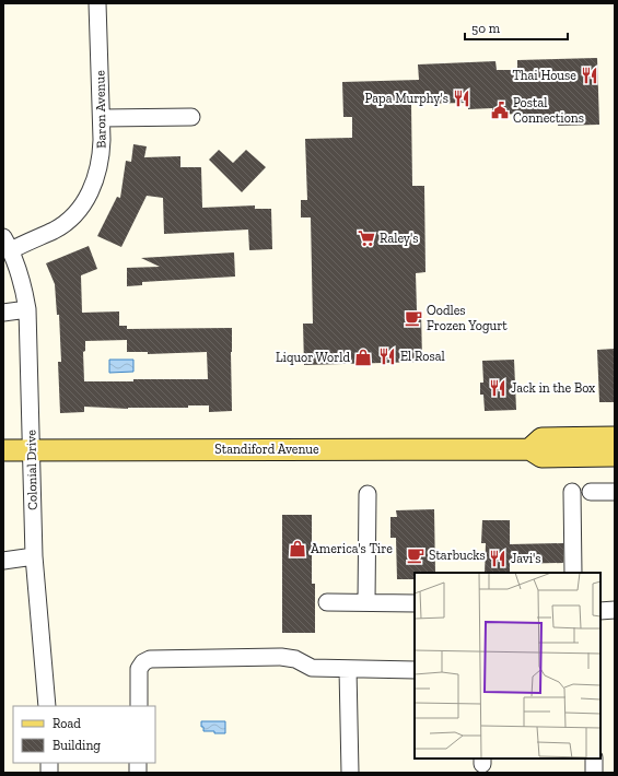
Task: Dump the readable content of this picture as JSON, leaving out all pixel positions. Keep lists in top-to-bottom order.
{
  "streets": {
    "main road": ["Standiford Avenue"],
    "street": ["Baron Avenue", "Colonial Drive"]
  },
  "crossings": [
    ["Baron Avenue", "Colonial Drive"],
    ["Standiford Avenue", "Colonial Drive"]
  ],
  "places": {
    "restaurant": [
      "Thai House",
      "Papa Murphy's",
      "El Rosal",
      "Jack in the Box",
      "Javi's"
    ],
    "public building": ["Postal Connections"],
    "supermarket": ["Raley's"],
    "cafe": ["Oodles Frozen Yogurt", "Starbucks"],
    "shop": ["Liquor World", "America's Tire"]
  },
  "legend": ["Road", "Building"],
  "scale_bar": "50 m"
}
